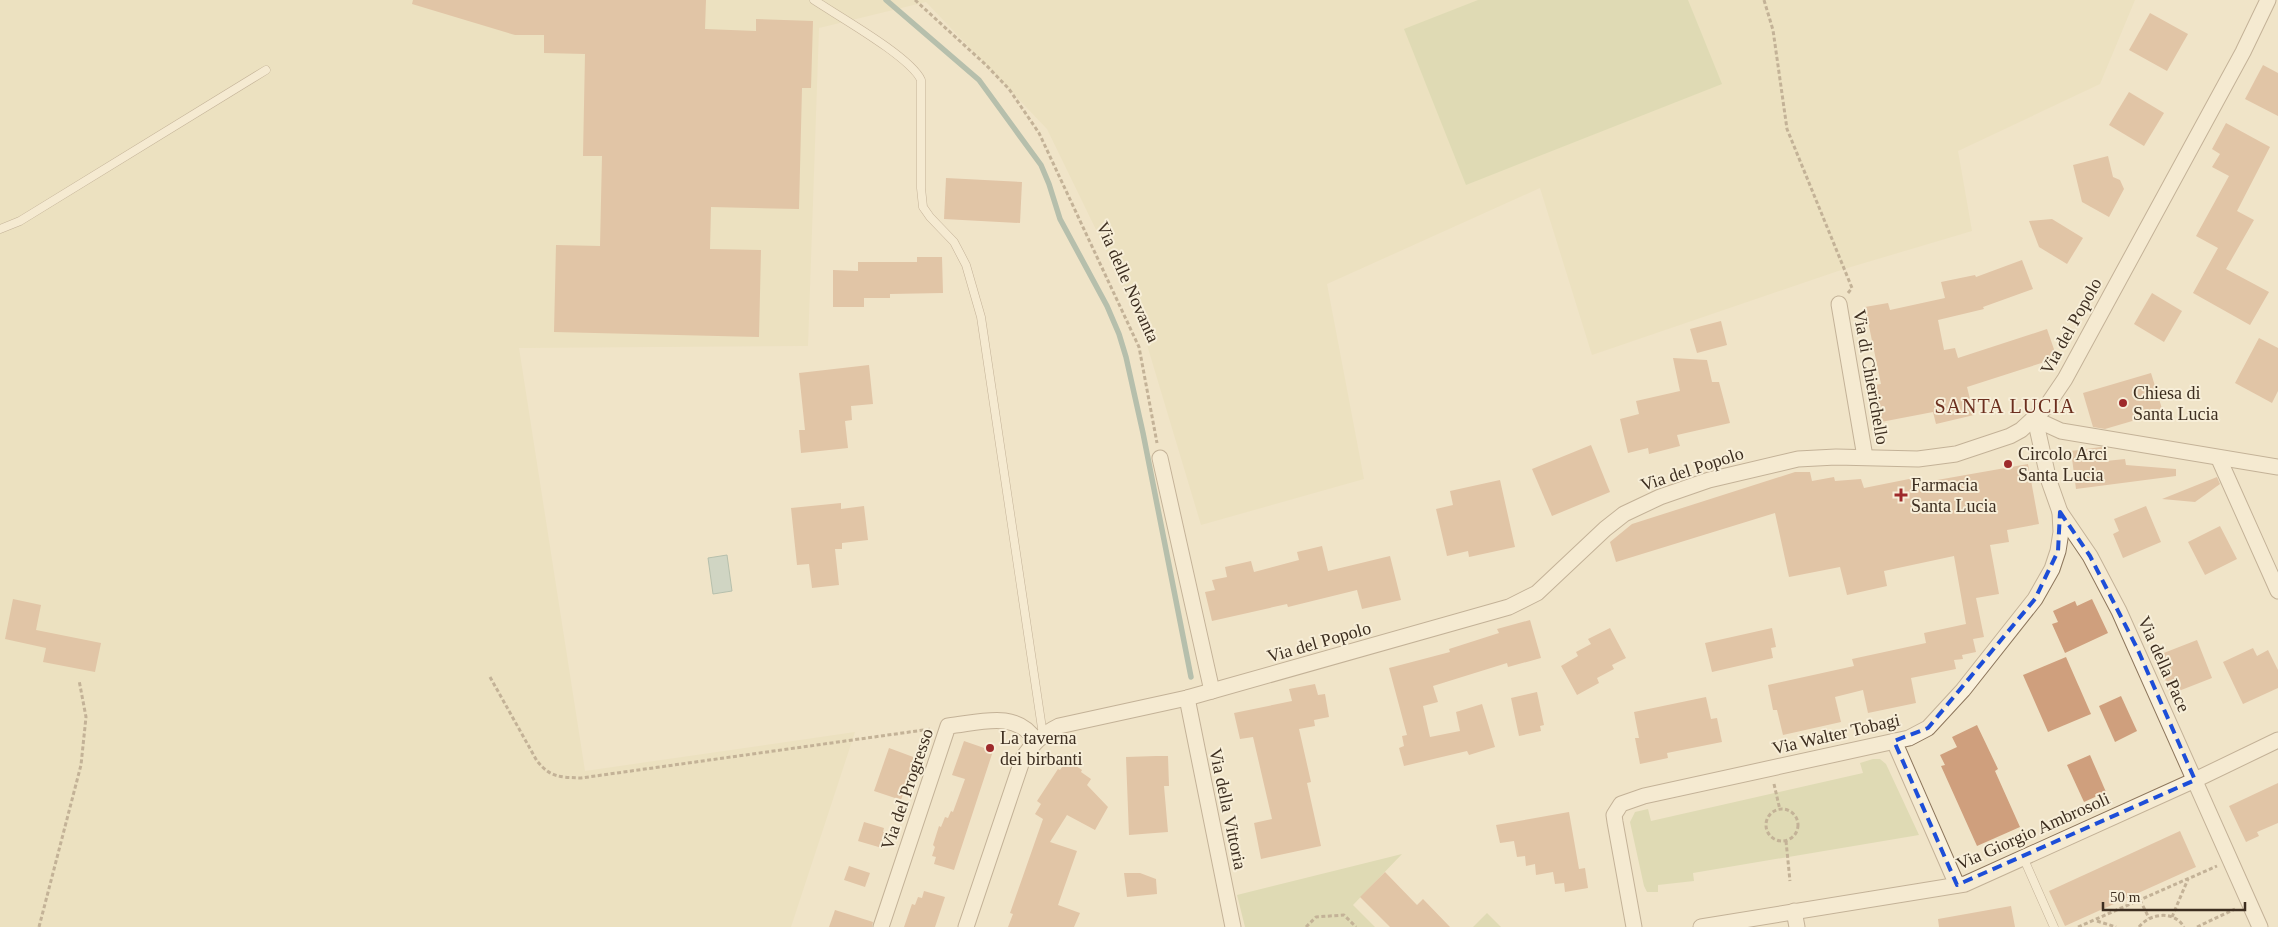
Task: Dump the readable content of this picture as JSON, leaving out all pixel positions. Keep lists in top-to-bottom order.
{
  "streets": {
    "street": [
      "Via del Popolo",
      "Via di Chierichello",
      "Via della Pace",
      "Via Walter Tobagi",
      "Via del Progresso",
      "Via della Vittoria",
      "Via Giorgio Ambrosoli"
    ],
    "path": ["Via delle Novanta"]
  },
  "crossings": [
    ["Via del Popolo", "Via di Chierichello"],
    ["Via del Popolo", "Via della Pace"],
    ["Via del Popolo", "Via del Progresso"],
    ["Via del Popolo", "Via della Vittoria"],
    ["Via della Pace", "Via Walter Tobagi"],
    ["Via della Pace", "Via Giorgio Ambrosoli"]
  ],
  "districts": ["SANTA LUCIA"],
  "places": {
    "other": ["Chiesa di Santa Lucia", "Circolo Arci Santa Lucia", "La taverna dei birbanti"],
    "health": ["Farmacia Santa Lucia"]
  },
  "scale_bar": "50 m"
}
